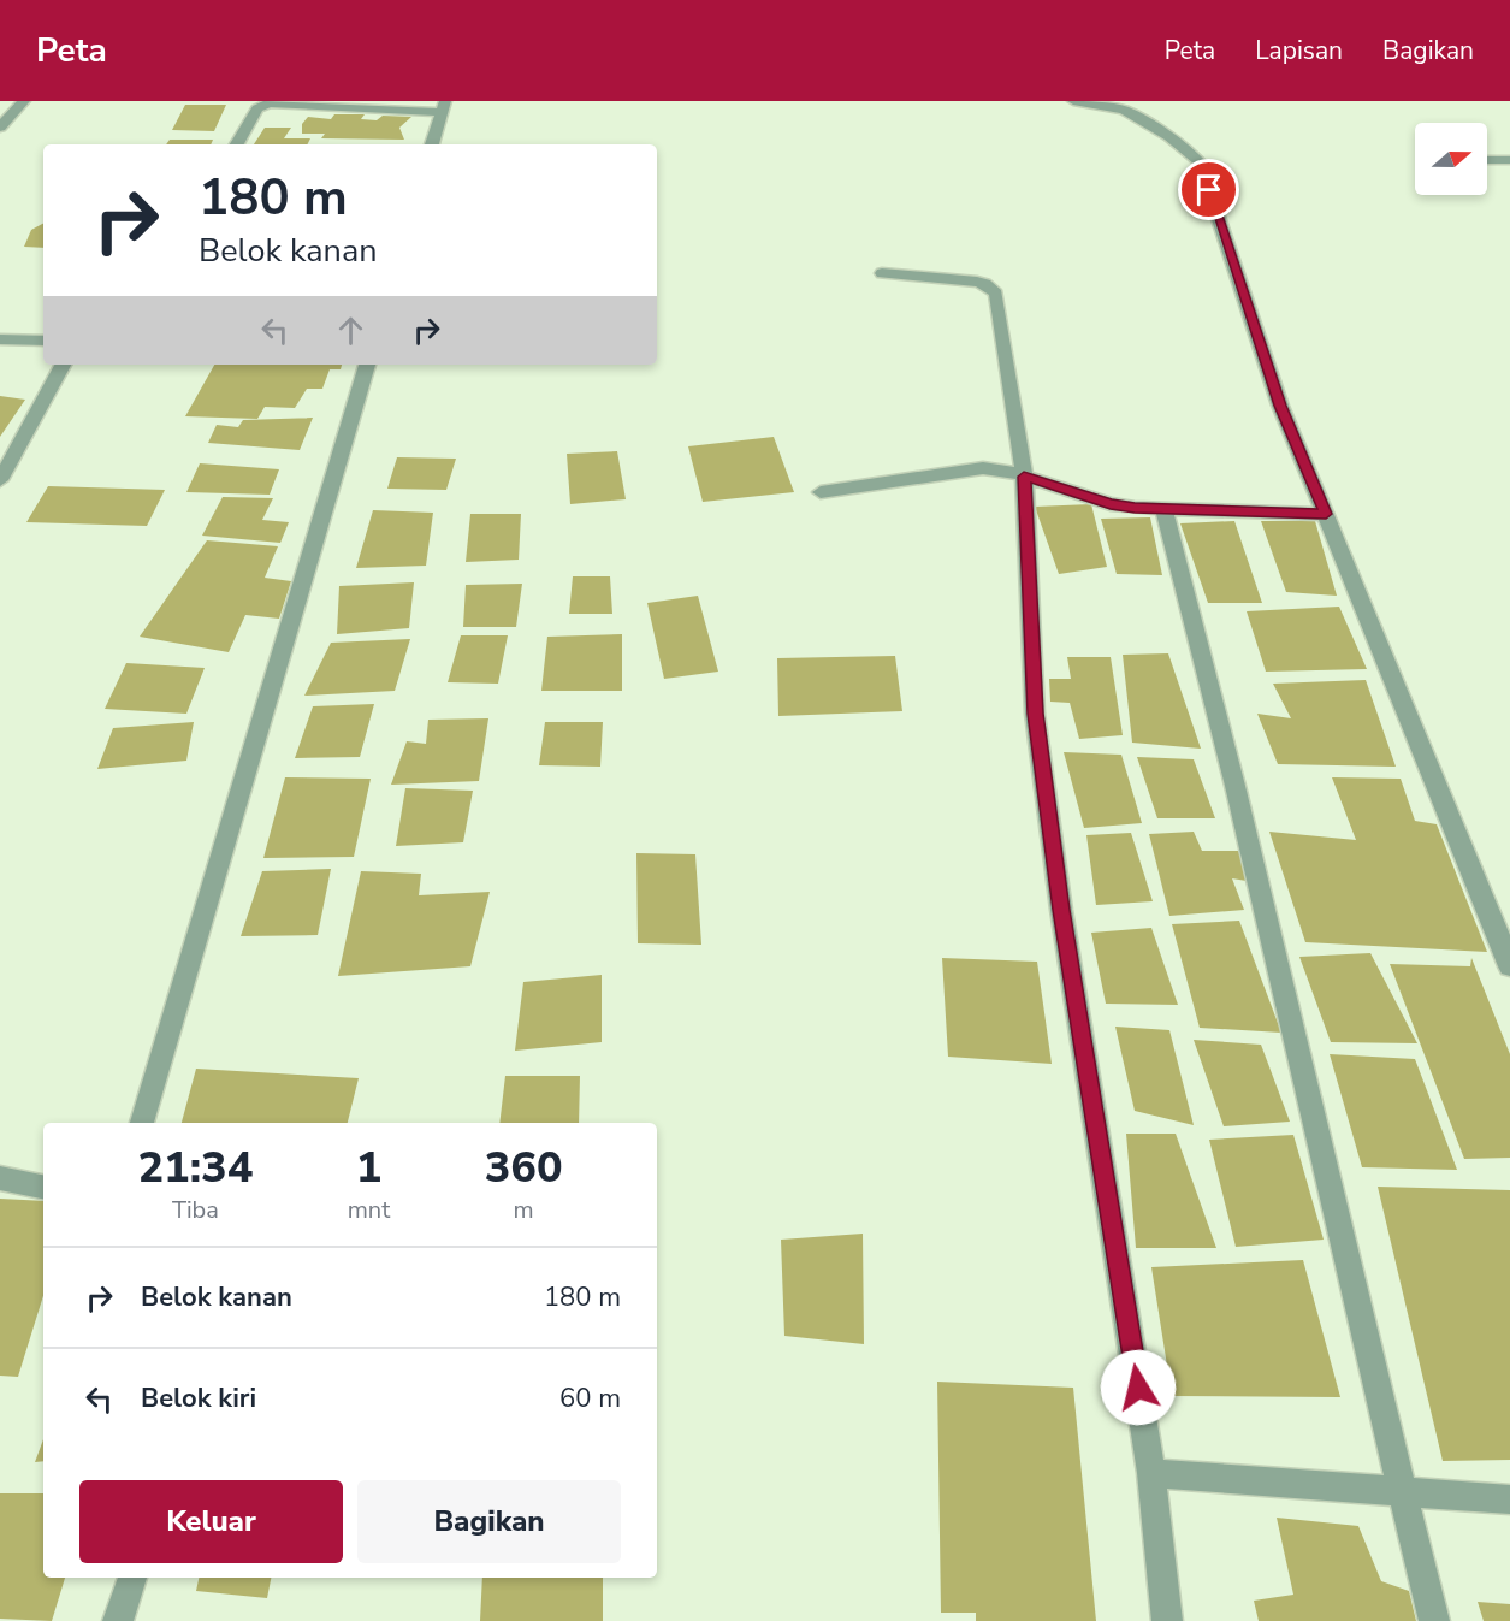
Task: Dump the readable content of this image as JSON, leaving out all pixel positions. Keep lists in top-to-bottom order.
{
  "north": "right",
  "page": {
    "header": "Peta",
    "nav": ["Peta", "Lapisan", "Bagikan"],
    "turn": ["180 m", "Belok kanan"],
    "eta": [
      "21:34",
      "Tiba",
      "1",
      "mnt",
      "360",
      "m"
    ],
    "list": [
      {
        "name": "Belok kanan",
        "value": "180 m"
      },
      {
        "name": "Belok kiri",
        "value": "60 m"
      }
    ],
    "buttons": ["Keluar", "Bagikan"]
  }
}
